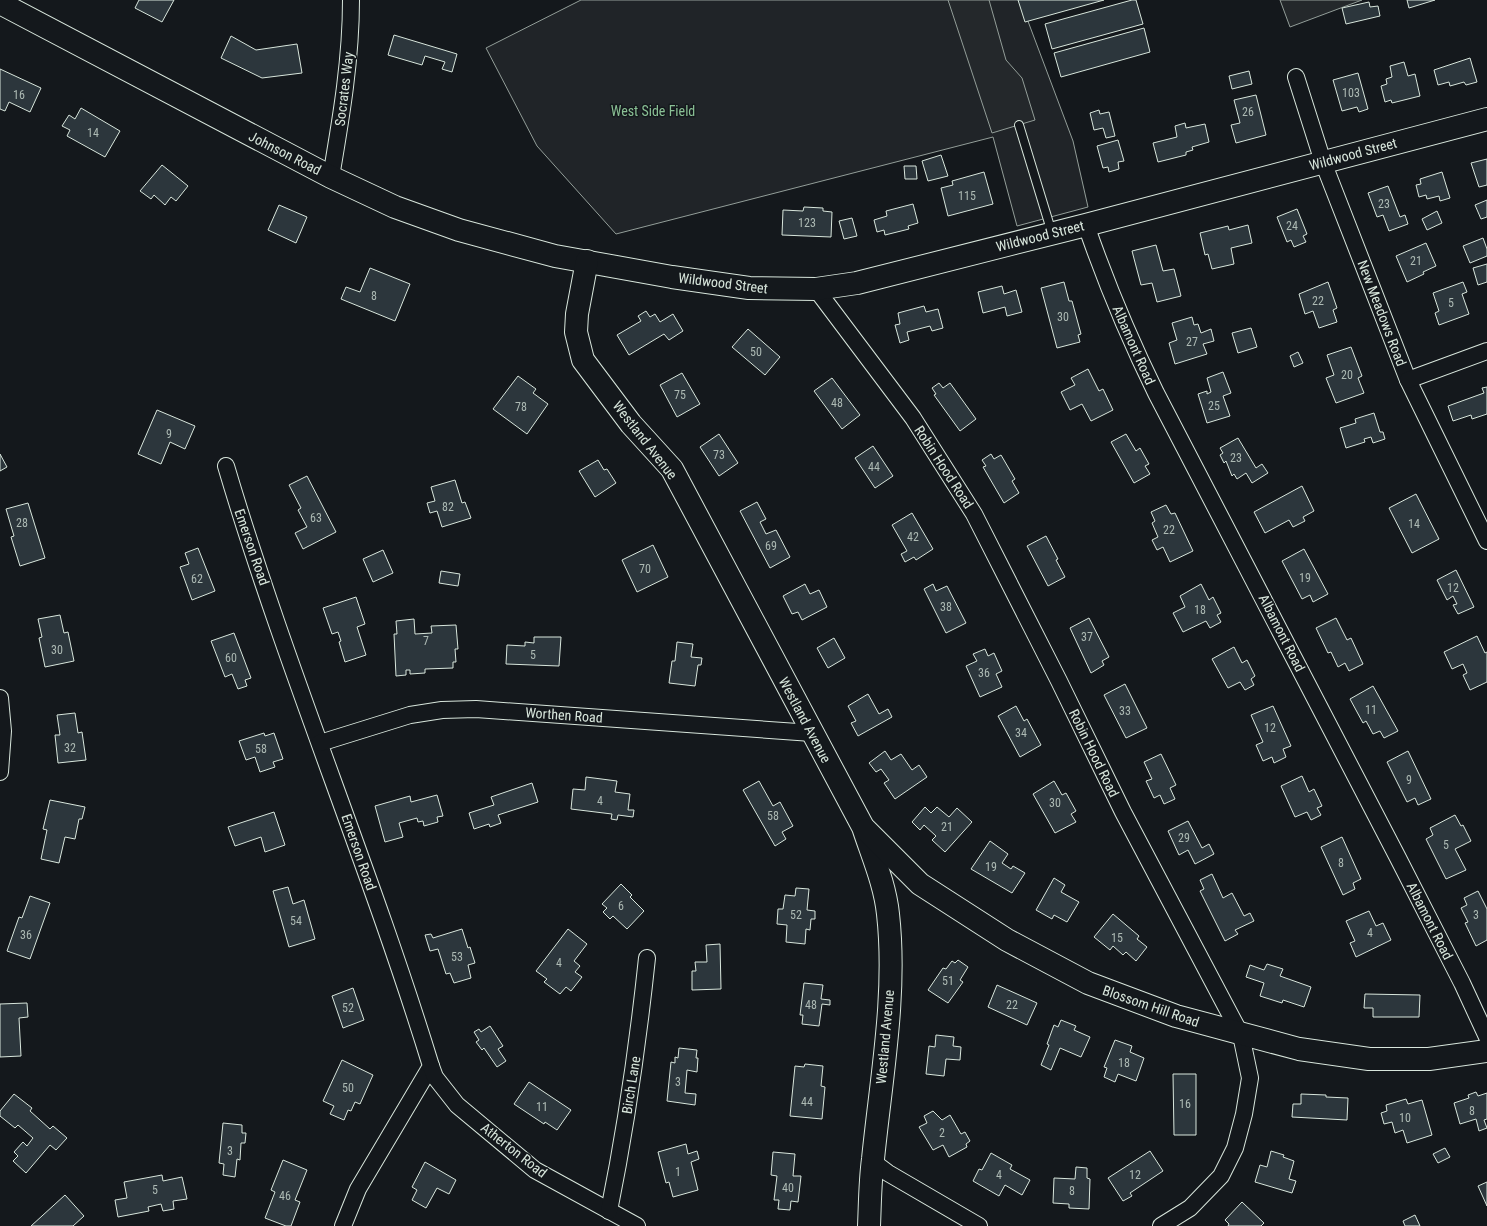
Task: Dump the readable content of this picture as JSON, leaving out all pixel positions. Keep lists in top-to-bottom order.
{
  "streets": {
    "street": [
      "Socrates Way",
      "Johnson Road",
      "Wildwood Street",
      "New Meadows Road",
      "Albamont Road",
      "Westland Avenue",
      "Robin Hood Road",
      "Emerson Road",
      "Worthen Road",
      "Blossom Hill Road",
      "Birch Lane",
      "Atherton Road"
    ]
  },
  "crossings": [
    ["Socrates Way", "Johnson Road"],
    ["Johnson Road", "Wildwood Street"],
    ["Johnson Road", "Westland Avenue"],
    ["Wildwood Street", "New Meadows Road"],
    ["Wildwood Street", "Albamont Road"],
    ["Wildwood Street", "Westland Avenue"],
    ["Wildwood Street", "Robin Hood Road"],
    ["Westland Avenue", "Worthen Road"],
    ["Westland Avenue", "Blossom Hill Road"],
    ["Robin Hood Road", "Blossom Hill Road"],
    ["Emerson Road", "Worthen Road"],
    ["Emerson Road", "Atherton Road"],
    ["Birch Lane", "Atherton Road"]
  ],
  "parks": ["West Side Field"],
  "house_numbers": [
    "103",
    "16",
    "26",
    "14",
    "115",
    "23",
    "123",
    "24",
    "21",
    "8",
    "22",
    "5",
    "30",
    "27",
    "50",
    "20",
    "75",
    "48",
    "25",
    "78",
    "9",
    "73",
    "23",
    "44",
    "82",
    "63",
    "28",
    "14",
    "22",
    "42",
    "69",
    "70",
    "19",
    "62",
    "12",
    "38",
    "18",
    "37",
    "7",
    "30",
    "5",
    "60",
    "36",
    "11",
    "33",
    "12",
    "34",
    "32",
    "58",
    "9",
    "4",
    "30",
    "58",
    "21",
    "29",
    "5",
    "8",
    "19",
    "6",
    "52",
    "3",
    "54",
    "4",
    "36",
    "15",
    "53",
    "4",
    "51",
    "48",
    "22",
    "52",
    "18",
    "3",
    "50",
    "44",
    "16",
    "11",
    "8",
    "10",
    "2",
    "3",
    "1",
    "4",
    "12",
    "40",
    "5",
    "8",
    "46"
  ]
}
